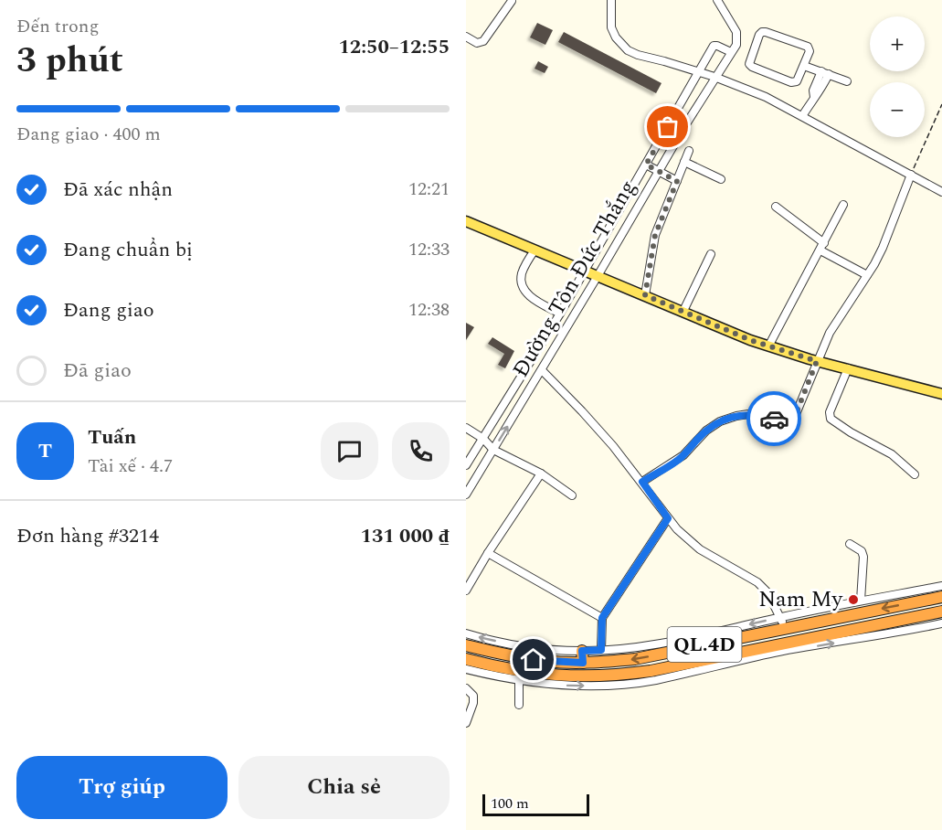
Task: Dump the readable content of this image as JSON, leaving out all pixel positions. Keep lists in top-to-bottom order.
{
  "streets": {
    "highway": ["QL.4D"],
    "street": ["Đường Tôn Đức Thắng"]
  },
  "places": ["Nam My"],
  "scale_bar": "100 m",
  "page": {
    "heading": ["3 phút", "Đến trong", "12:50–12:55"],
    "panel": [
      "Tuấn",
      "Tài xế · 4.7",
      "Đơn hàng #3214",
      "131 000 ₫"
    ],
    "map_buttons": ["+", "−"],
    "bar": "Đang giao · 400 m",
    "list": [
      ["Đã xác nhận", "12:21"],
      ["Đang chuẩn bị", "12:33"],
      ["Đang giao", "12:38"],
      "Đã giao"
    ],
    "round": "T",
    "buttons": ["Trợ giúp", "Chia sẻ"],
    "scale": "100 m"
  }
}
